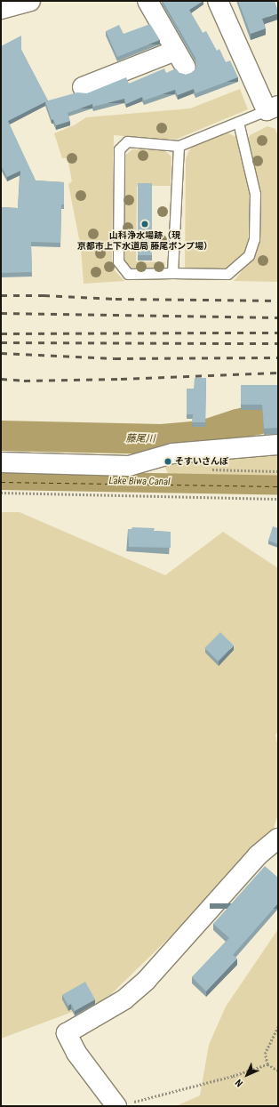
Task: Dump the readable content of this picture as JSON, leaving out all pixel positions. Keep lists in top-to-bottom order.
{
  "water": ["藤尾川", "Lake Biwa Canal"],
  "places": ["山科浄水場跡（現 京都市上下水道局 藤尾ポンプ場）", "そすいさんぽ"],
  "north": "bottom left"
}
